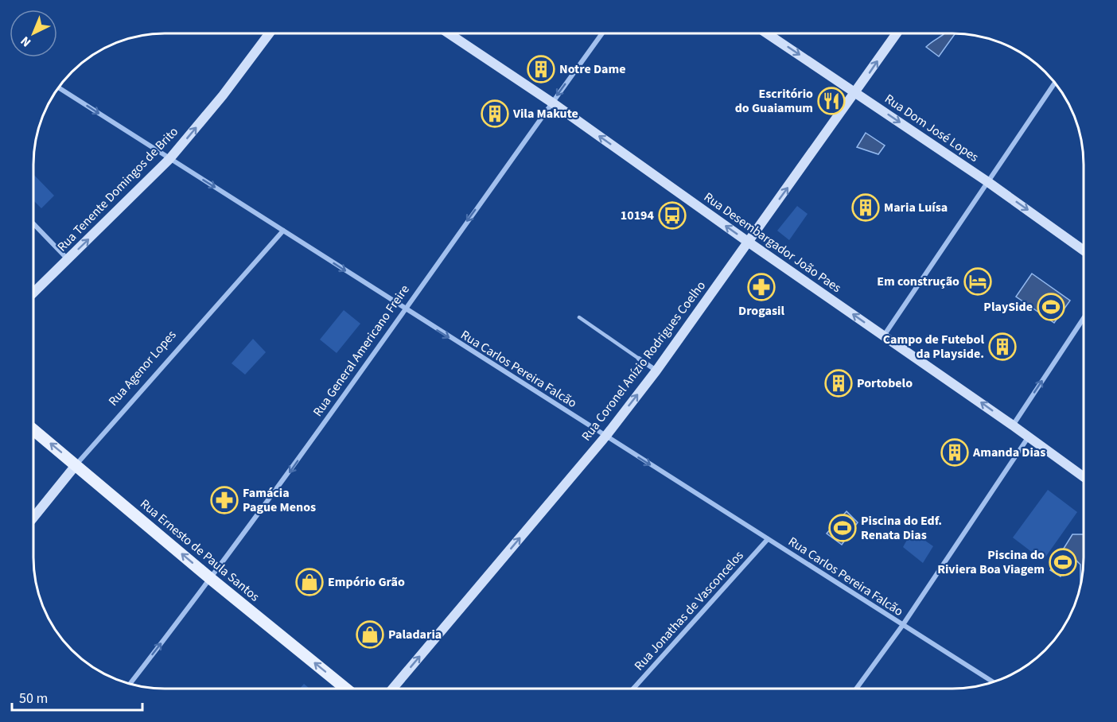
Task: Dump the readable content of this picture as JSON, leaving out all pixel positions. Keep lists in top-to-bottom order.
{
  "streets": {
    "main road": ["Rua Ernesto de Paula Santos"],
    "street": [
      "Rua Dom José Lopes",
      "Rua Tenente Domingos de Brito",
      "Rua Desembargador João Paes",
      "Rua General Americano Freire",
      "Rua Coronel Anízio Rodrigues Coelho",
      "Rua Agenor Lopes",
      "Rua Carlos Pereira Falcão",
      "Rua Jonathas de Vasconcelos"
    ]
  },
  "crossings": [
    ["Rua Dom José Lopes", "Rua Coronel Anízio Rodrigues Coelho"],
    ["Rua Tenente Domingos de Brito", "Rua Carlos Pereira Falcão"],
    ["Rua Desembargador João Paes", "Rua General Americano Freire"],
    ["Rua Desembargador João Paes", "Rua Coronel Anízio Rodrigues Coelho"],
    ["Rua General Americano Freire", "Rua Carlos Pereira Falcão"],
    ["Rua General Americano Freire", "Rua Ernesto de Paula Santos"],
    ["Rua Coronel Anízio Rodrigues Coelho", "Rua Carlos Pereira Falcão"],
    ["Rua Agenor Lopes", "Rua Carlos Pereira Falcão"],
    ["Rua Agenor Lopes", "Rua Ernesto de Paula Santos"],
    ["Rua Carlos Pereira Falcão", "Rua Jonathas de Vasconcelos"]
  ],
  "one_way": [
    "Rua Dom José Lopes",
    "Rua Tenente Domingos de Brito",
    "Rua Desembargador João Paes",
    "Rua Coronel Anízio Rodrigues Coelho",
    "Rua Carlos Pereira Falcão",
    "Rua Ernesto de Paula Santos"
  ],
  "places": {
    "building": [
      "Notre Dame",
      "Vila Makute",
      "Maria Luísa",
      "Campo de Futebol da Playside.",
      "Portobelo",
      "Amanda Dias"
    ],
    "restaurant": ["Escritório do Guaiamum"],
    "bus stop": ["10194"],
    "hotel": ["Em construção"],
    "pharmacy": ["Drogasil", "Famácia Pague Menos"],
    "sports": ["PlaySide", "Piscina do Edf. Renata Dias", "Piscina do Riviera Boa Viagem"],
    "shop": ["Empório Grão", "Paladaria"]
  },
  "scale_bar": "50 m",
  "north": "bottom left"
}
